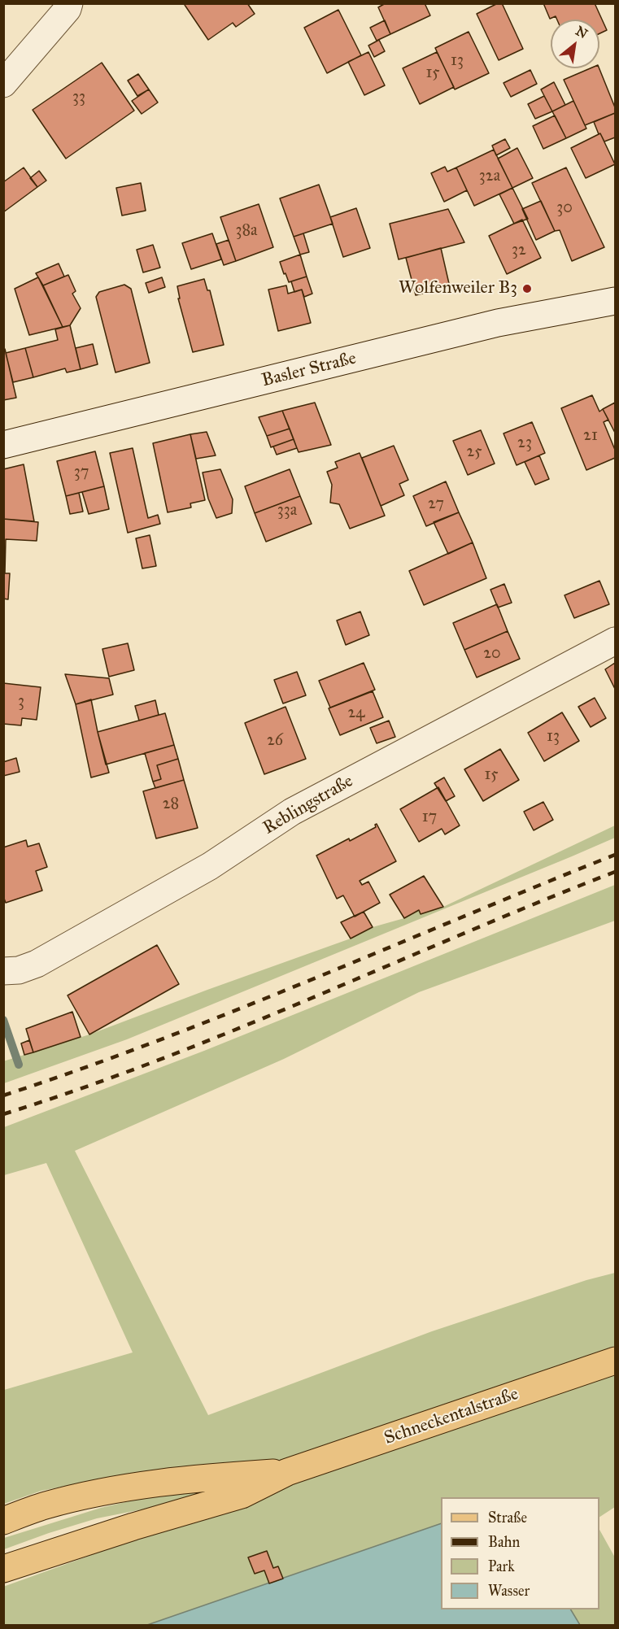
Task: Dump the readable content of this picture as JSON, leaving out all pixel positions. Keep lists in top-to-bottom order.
{
  "streets": {
    "main road": ["Schneckentalstraße"],
    "street": ["Basler Straße", "Reblingstraße"]
  },
  "places": ["Wolfenweiler B3"],
  "house_numbers": [
    "13",
    "15",
    "33",
    "32a",
    "30",
    "38a",
    "32",
    "21",
    "23",
    "25",
    "37",
    "27",
    "33a",
    "20",
    "3",
    "24",
    "13",
    "26",
    "15",
    "28",
    "17"
  ],
  "legend": [
    "Straße",
    "Bahn",
    "Park",
    "Wasser"
  ],
  "north": "top right"
}
